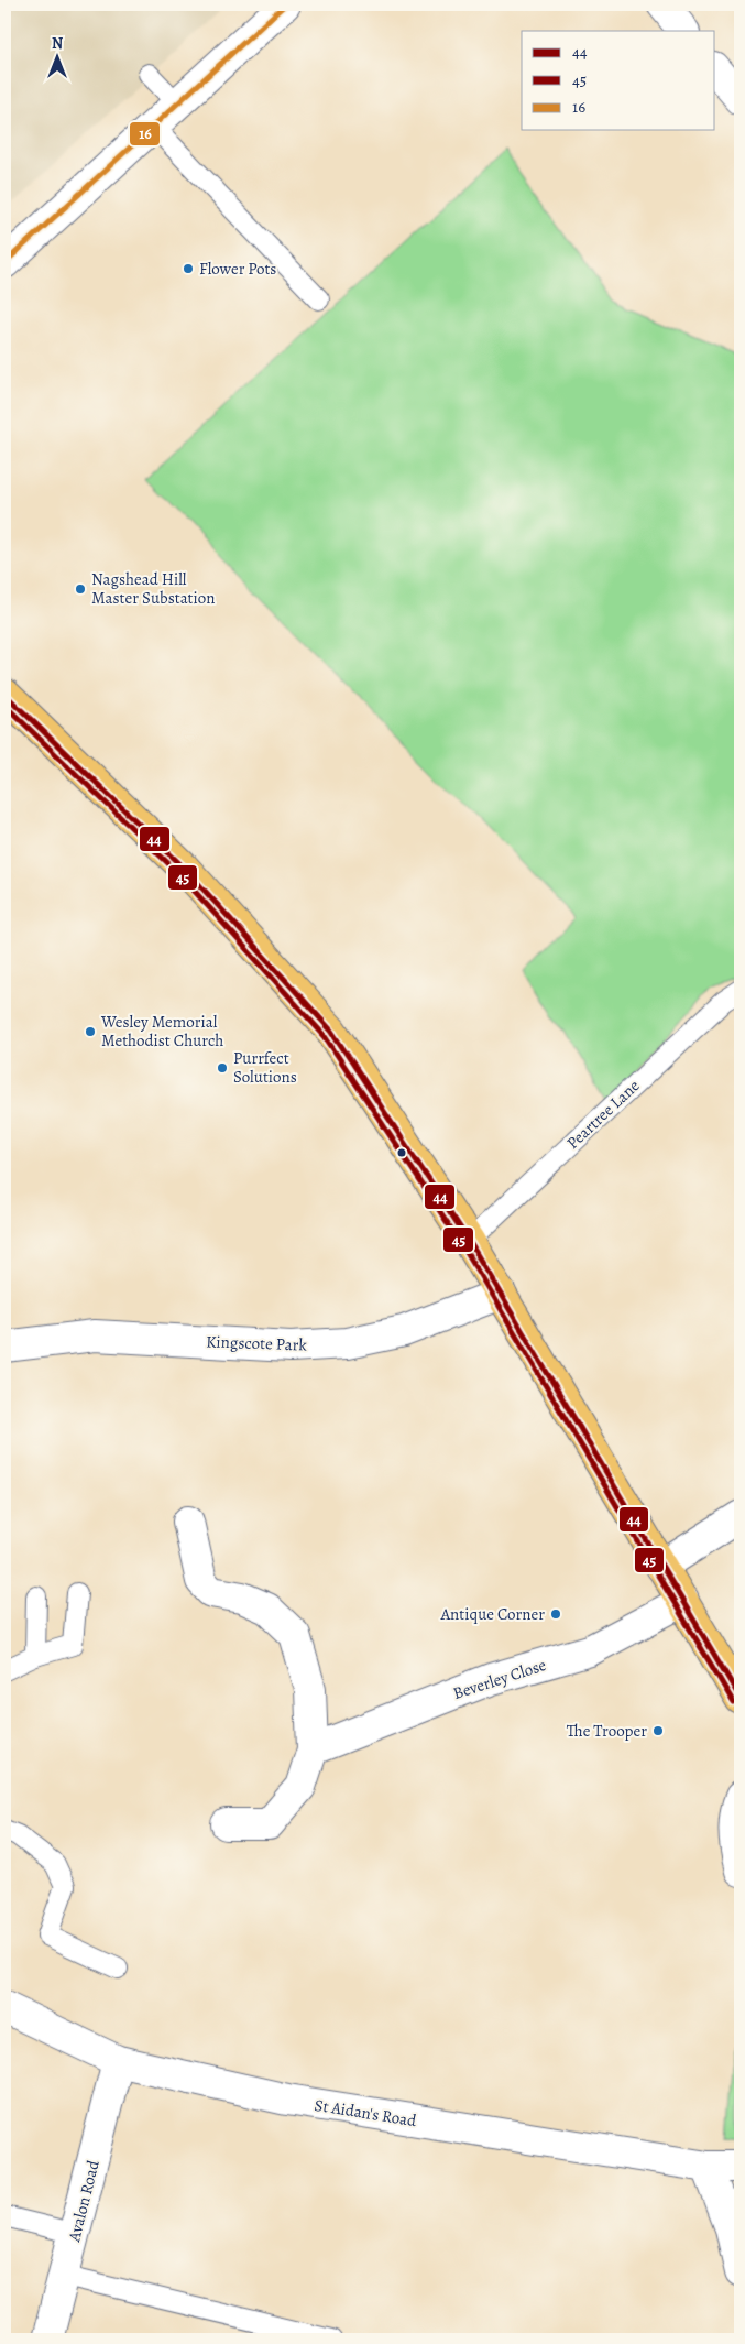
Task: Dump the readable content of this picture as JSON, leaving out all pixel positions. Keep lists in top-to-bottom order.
{
  "streets": {
    "street": [
      "Kingscote Park",
      "Beverley Close",
      "St Aidan's Road",
      "Avalon Road"
    ],
    "lane": ["Peartree Lane"]
  },
  "crossings": [
    ["St Aidan's Road", "Avalon Road"]
  ],
  "places": [
    "Flower Pots",
    "Nagshead Hill Master Substation",
    "Wesley Memorial Methodist Church",
    "Purrfect Solutions",
    "Antique Corner",
    "The Trooper"
  ],
  "lines": ["transit line 16", "transit line 44", "transit line 45"],
  "legend": ["44", "45", "16"],
  "north": "top"
}
